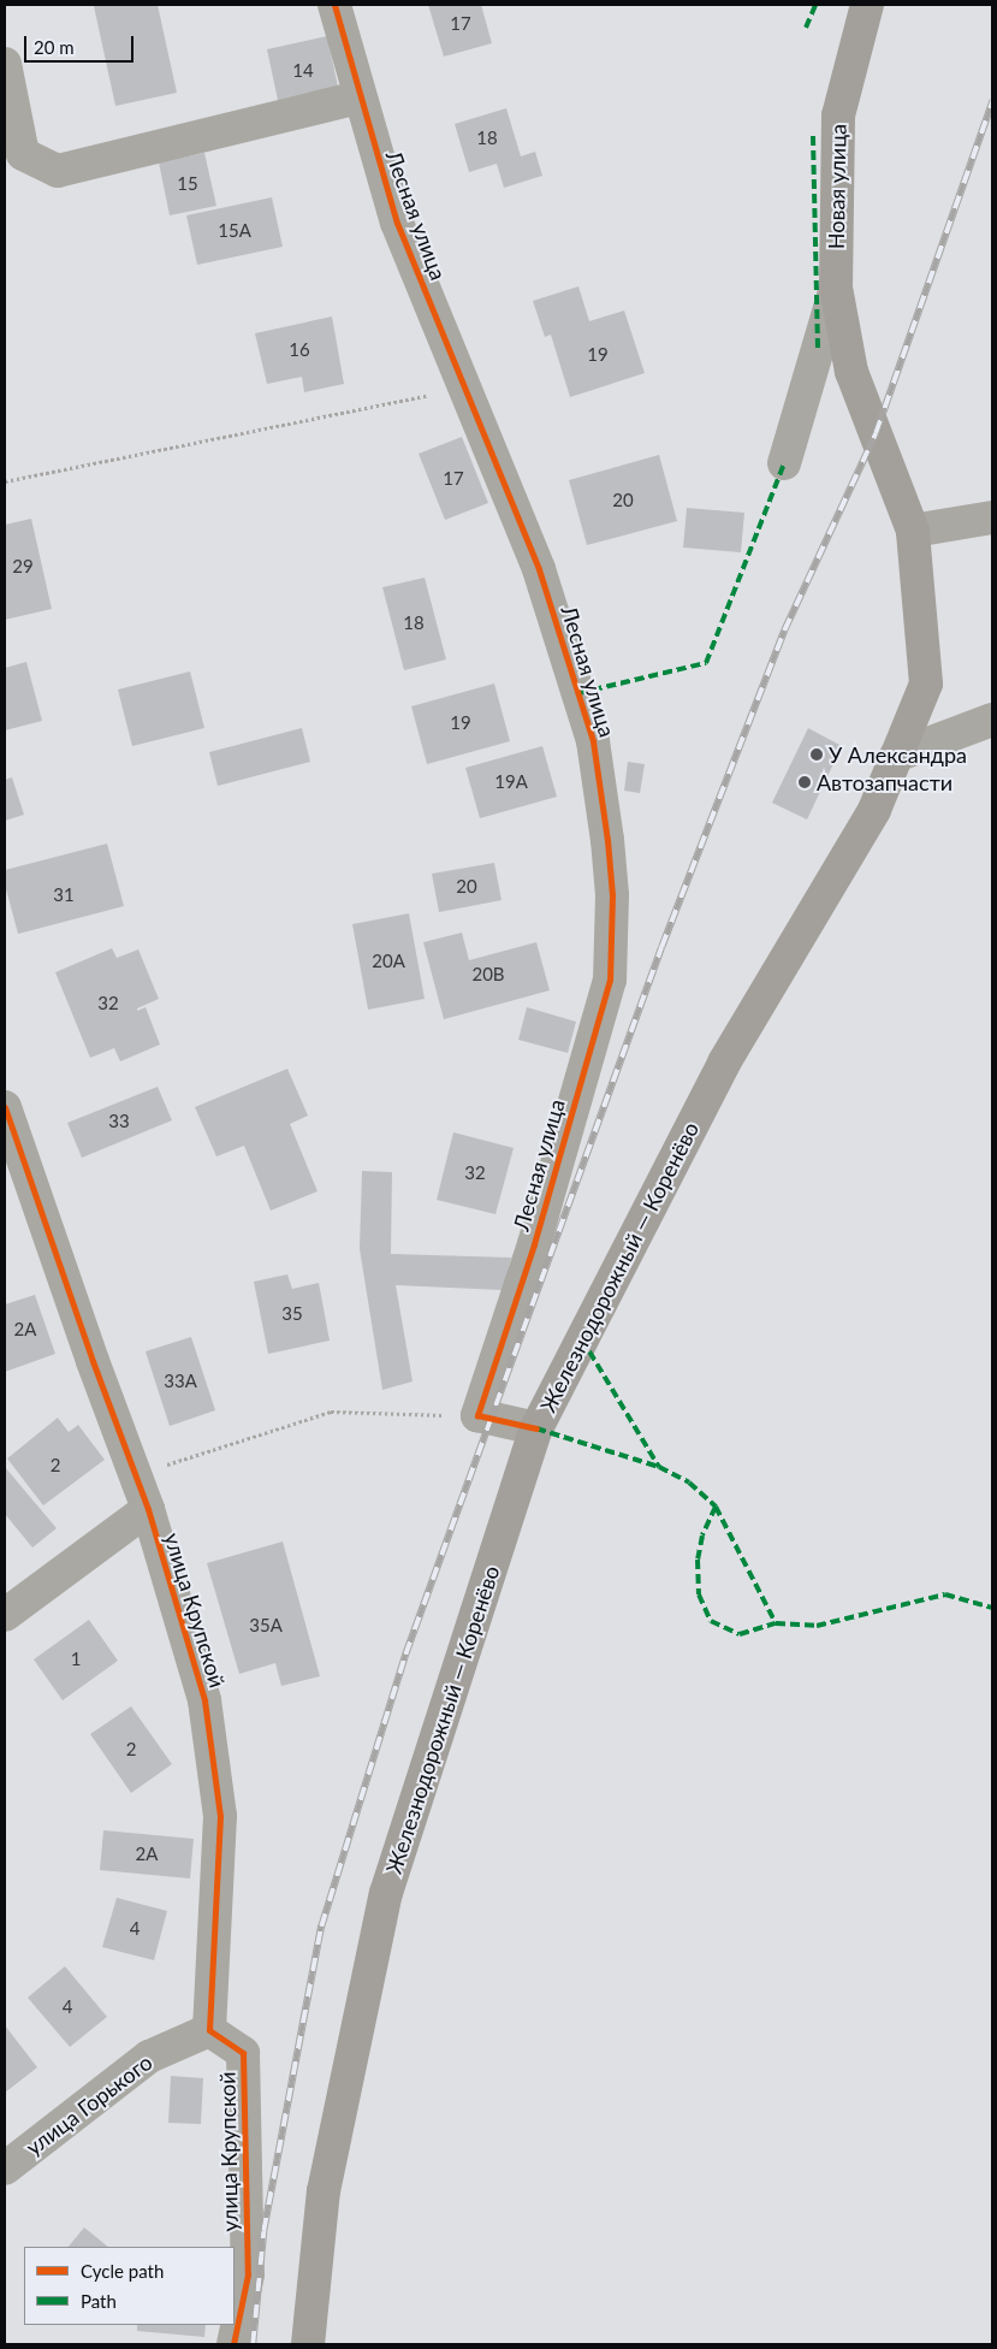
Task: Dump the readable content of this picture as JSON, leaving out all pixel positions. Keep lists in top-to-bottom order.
{
  "streets": {
    "main road": ["Новая улица", "Железнодорожный — Коренёво"],
    "street": ["Лесная улица", "улица Крупской", "улица Горького"]
  },
  "crossings": [
    ["Новая улица", "Железнодорожный — Коренёво"],
    ["улица Крупской", "улица Горького"]
  ],
  "places": ["У Александра", "Автозапчасти"],
  "house_numbers": [
    "17",
    "14",
    "18",
    "15",
    "15А",
    "16",
    "19",
    "17",
    "20",
    "29",
    "18",
    "19",
    "19А",
    "20",
    "31",
    "20А",
    "20В",
    "32",
    "33",
    "32",
    "35",
    "2А",
    "33А",
    "2",
    "35А",
    "1",
    "2",
    "2А",
    "4",
    "4"
  ],
  "legend": ["Cycle path", "Path"],
  "scale_bar": "20 m"
}
